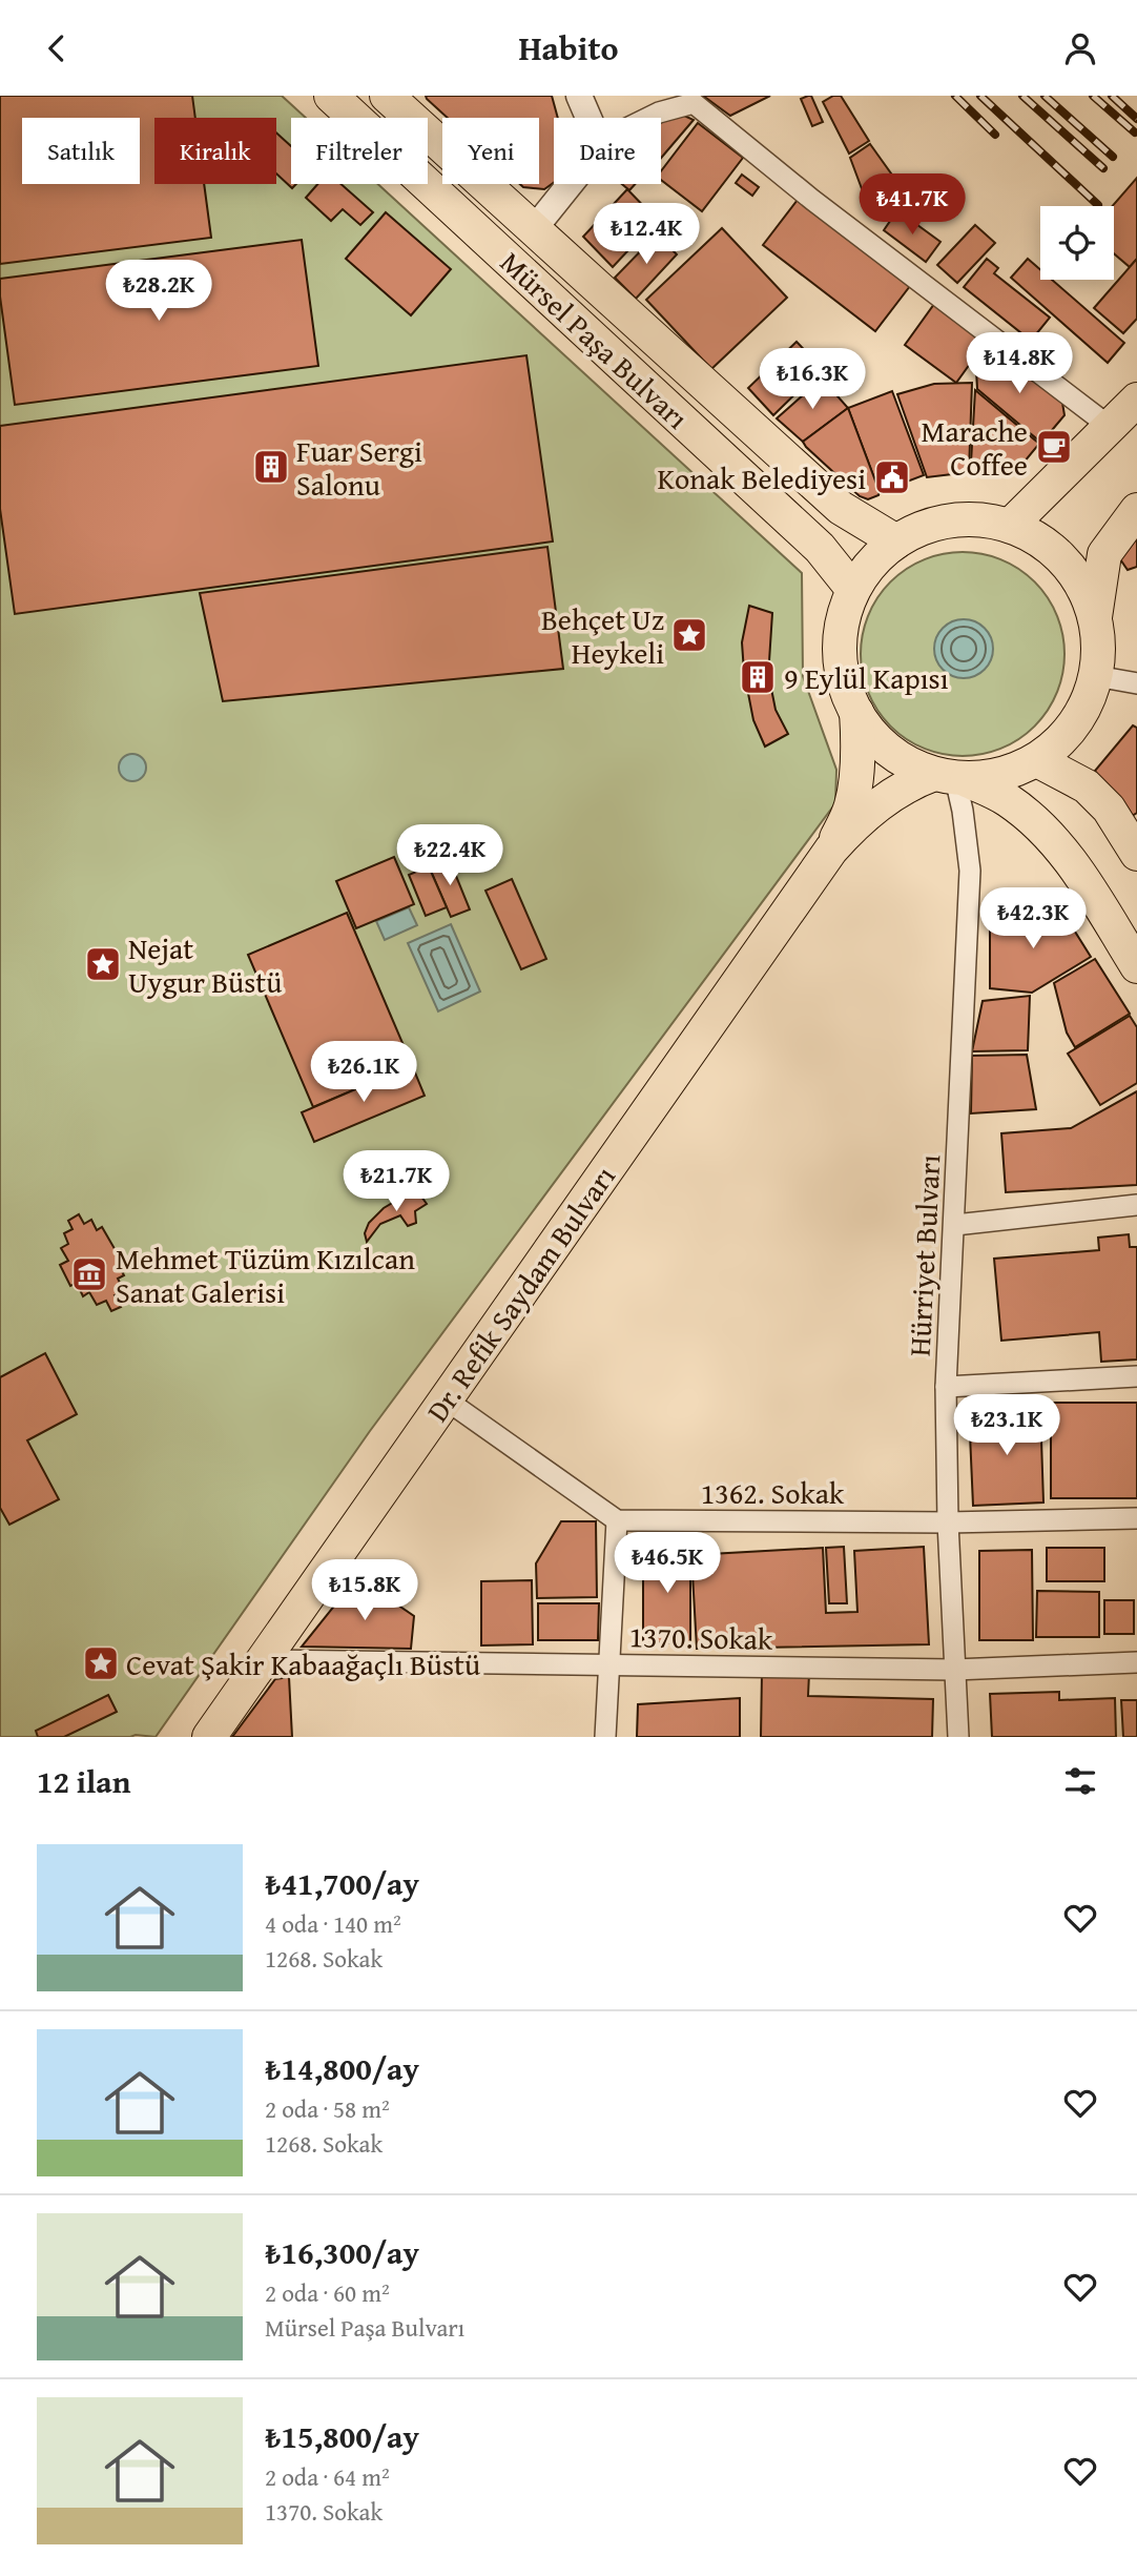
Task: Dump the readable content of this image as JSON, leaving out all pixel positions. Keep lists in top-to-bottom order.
{
  "streets": {
    "main road": ["Mürsel Paşa Bulvarı", "Dr. Refik Saydam Bulvarı"],
    "street": ["Hürriyet Bulvarı", "1362. Sokak", "1370. Sokak"]
  },
  "crossings": [
    ["Mürsel Paşa Bulvarı", "Hürriyet Bulvarı"],
    ["Hürriyet Bulvarı", "1362. Sokak"],
    ["Hürriyet Bulvarı", "1370. Sokak"],
    ["Dr. Refik Saydam Bulvarı", "1370. Sokak"]
  ],
  "places": {
    "cafe": ["Marache Coffee"],
    "building": ["Fuar Sergi Salonu", "9 Eylül Kapısı"],
    "public building": ["Konak Belediyesi"],
    "place": ["Behçet Uz Heykeli", "Nejat Uygur Büstü", "Cevat Şakir Kabaağaçlı Büstü"],
    "museum": ["Mehmet Tüzüm Kızılcan Sanat Galerisi"]
  },
  "page": {
    "header": "Habito",
    "chip": [
      "Satılık",
      "Kiralık",
      "Filtreler",
      "Yeni",
      "Daire"
    ],
    "price": [
      "₺41.7K",
      "₺12.4K",
      "₺28.2K",
      "₺14.8K",
      "₺16.3K",
      "₺22.4K",
      "₺42.3K",
      "₺26.1K",
      "₺21.7K",
      "₺23.1K",
      "₺46.5K",
      "₺15.8K"
    ],
    "heading": "12 ilan",
    "list": [
      {
        "name": "₺41,700/ay",
        "note": "4 oda · 140 m² · 1268. Sokak"
      },
      {
        "name": "₺14,800/ay",
        "note": "2 oda · 58 m² · 1268. Sokak"
      },
      {
        "name": "₺16,300/ay",
        "note": "2 oda · 60 m² · Mürsel Paşa Bulvarı"
      },
      {
        "name": "₺15,800/ay",
        "note": "2 oda · 64 m² · 1370. Sokak"
      }
    ]
  }
}
